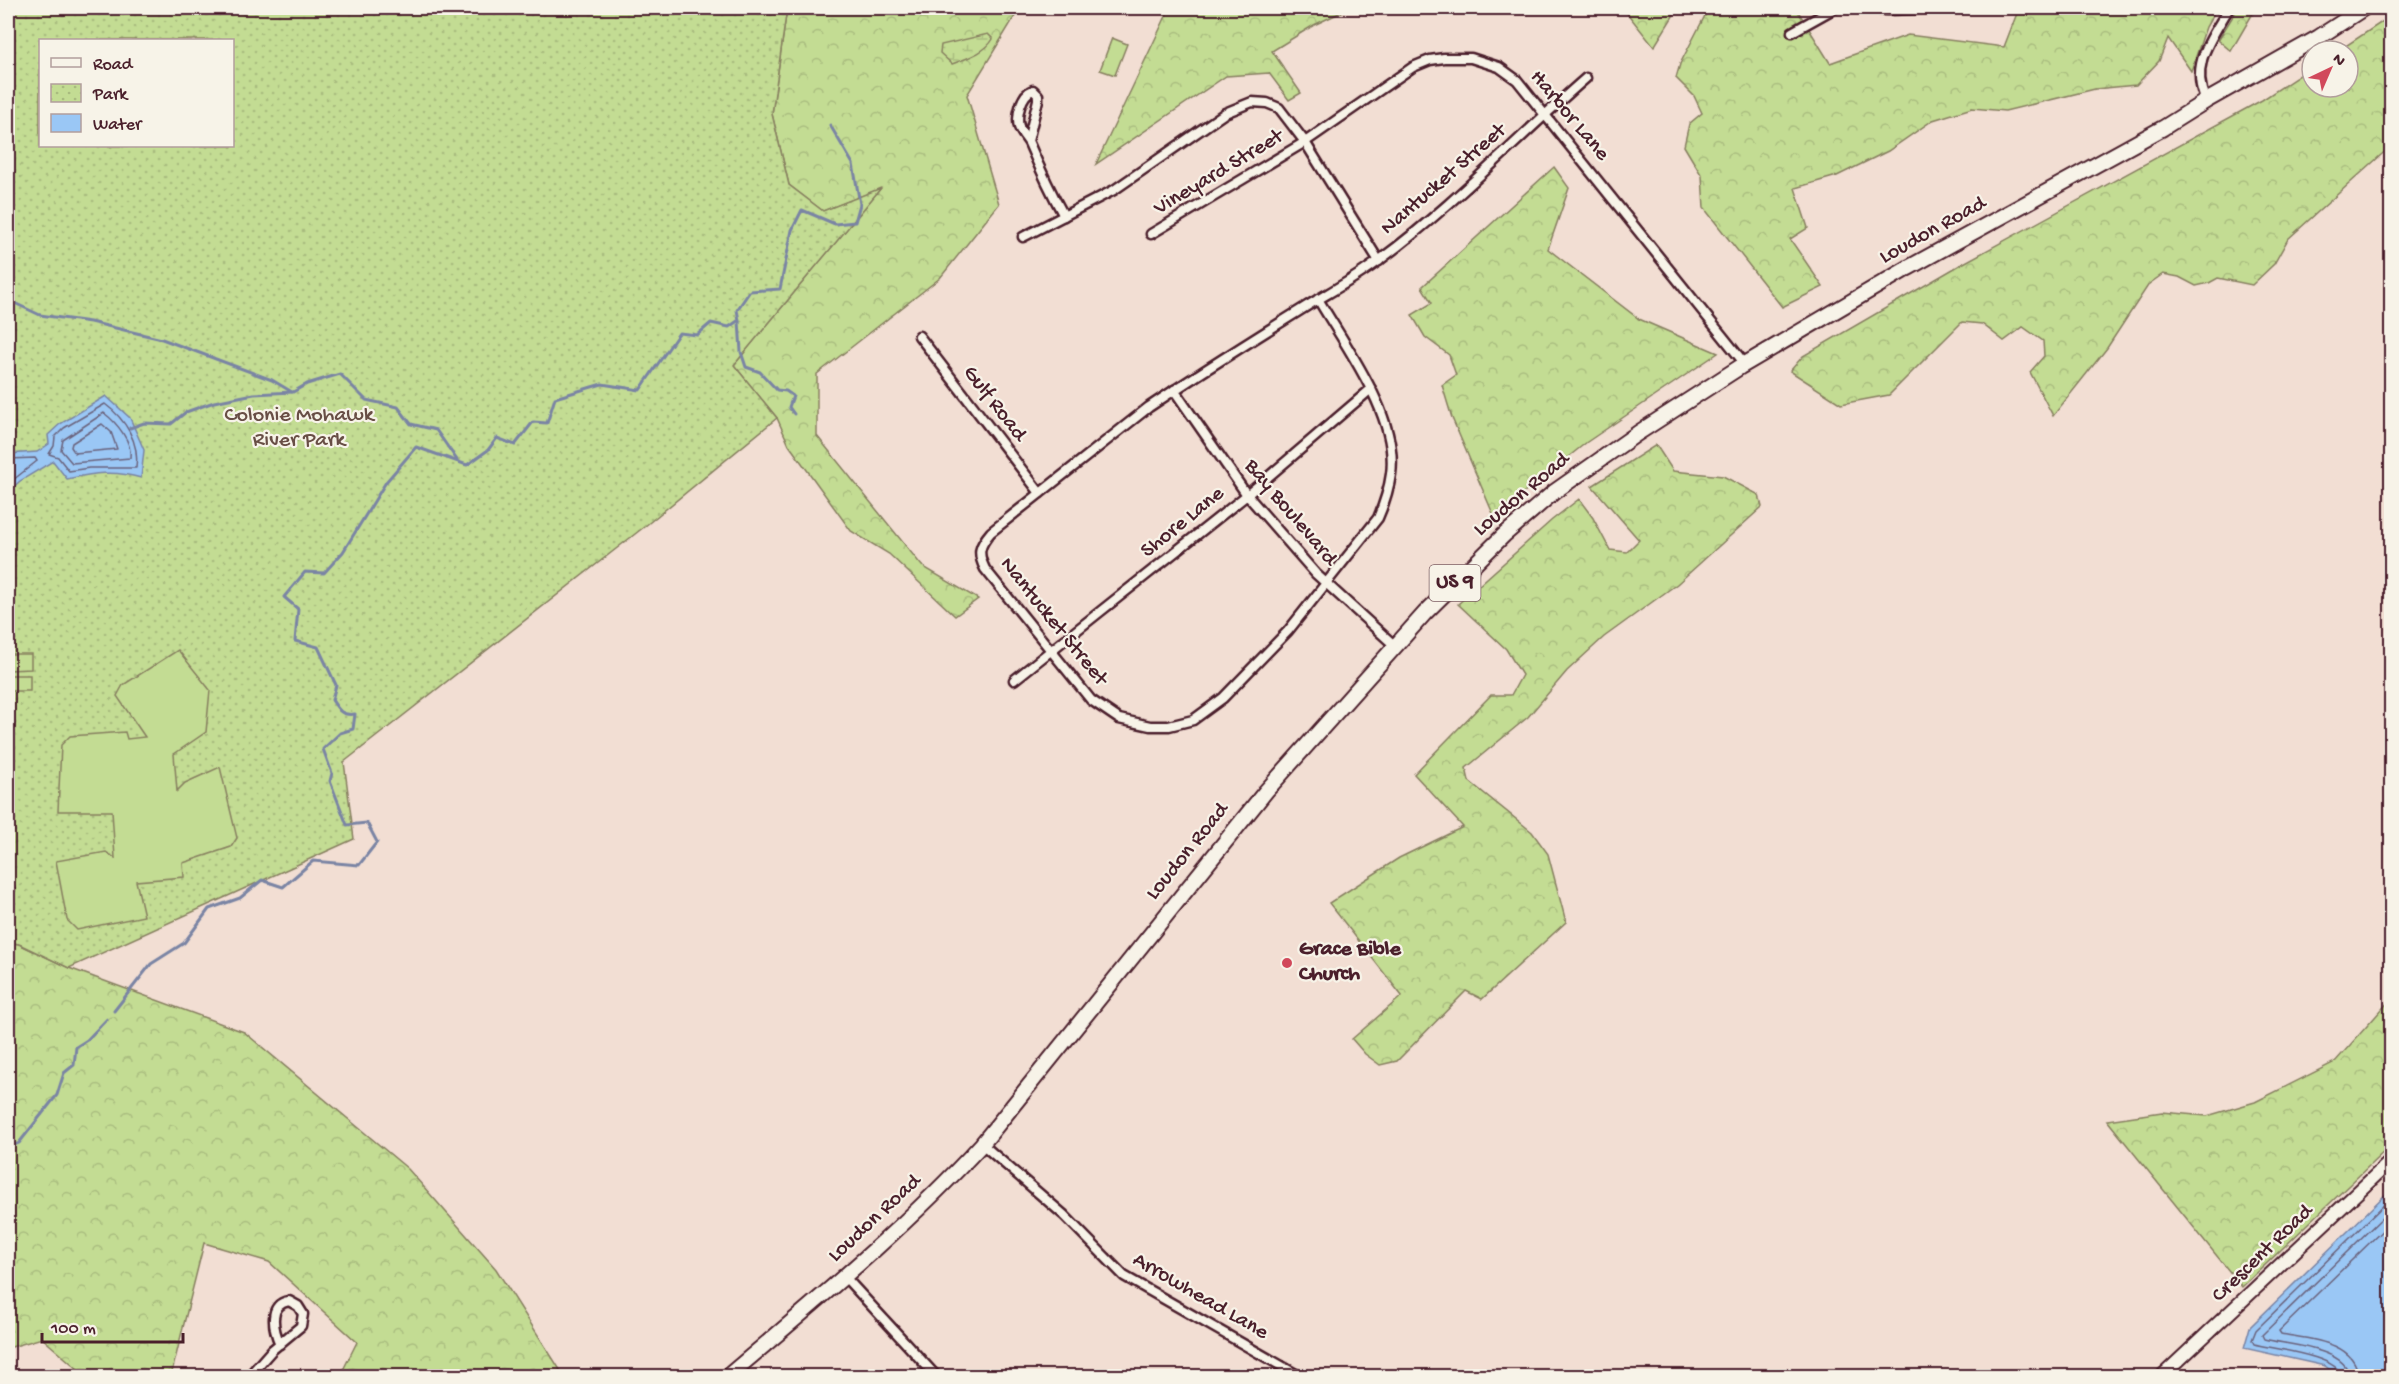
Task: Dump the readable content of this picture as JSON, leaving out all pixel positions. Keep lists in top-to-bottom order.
{
  "streets": {
    "main road": ["Loudon Road", "US 9"],
    "street": [
      "Harbor Lane",
      "Vineyard Street",
      "Nantucket Street",
      "Gulf Road",
      "Bay Boulevard",
      "Shore Lane",
      "Crescent Road",
      "Arrowhead Lane"
    ]
  },
  "crossings": [
    ["Harbor Lane", "Vineyard Street"],
    ["Harbor Lane", "Nantucket Street"],
    ["Harbor Lane", "Loudon Road"],
    ["Vineyard Street", "Nantucket Street"],
    ["Nantucket Street", "Gulf Road"],
    ["Nantucket Street", "Bay Boulevard"],
    ["Nantucket Street", "Shore Lane"],
    ["Loudon Road", "Bay Boulevard"],
    ["Loudon Road", "Arrowhead Lane"],
    ["Bay Boulevard", "Shore Lane"]
  ],
  "parks": ["Colonie Mohawk River Park"],
  "places": ["Grace Bible Church"],
  "legend": ["Road", "Park", "Water"],
  "scale_bar": "100 m",
  "north": "top right"
}
